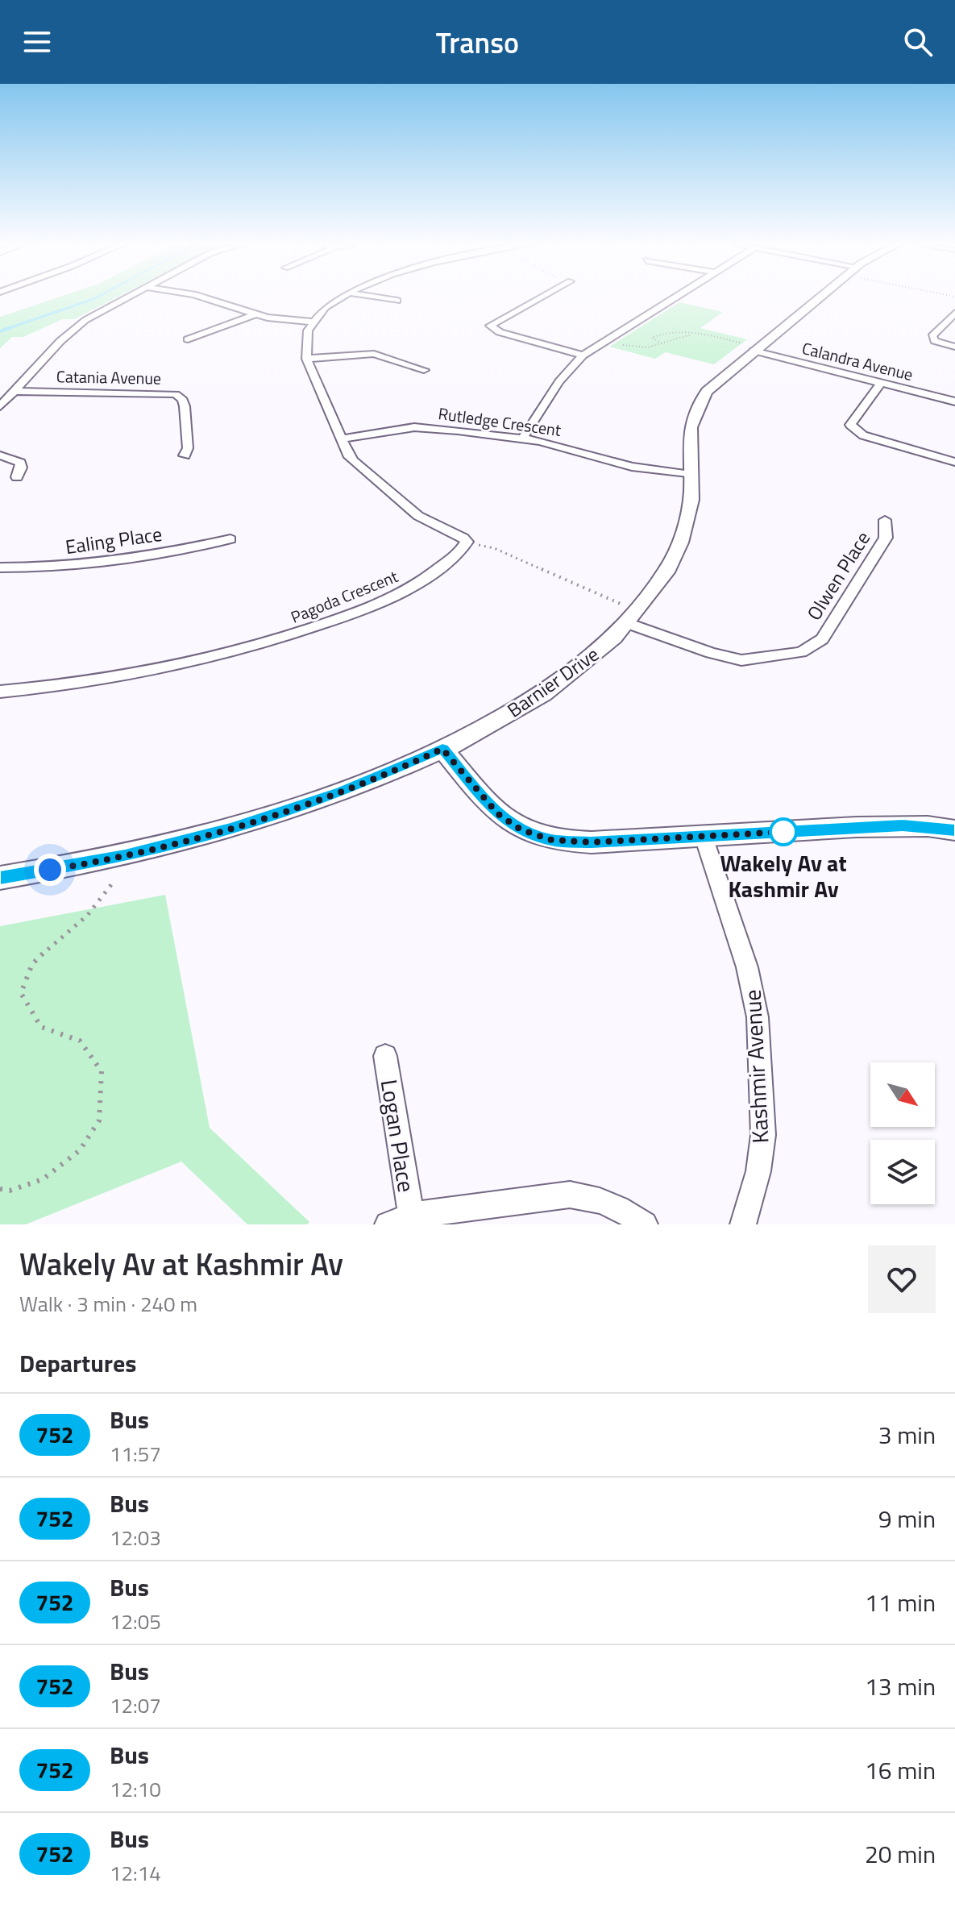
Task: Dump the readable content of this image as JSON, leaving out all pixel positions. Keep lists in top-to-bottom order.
{
  "streets": {
    "street": [
      "Calandra Avenue",
      "Catania Avenue",
      "Rutledge Crescent",
      "Ealing Place",
      "Olwen Place",
      "Pagoda Crescent",
      "Barnier Drive",
      "Kashmir Avenue",
      "Logan Place"
    ]
  },
  "crossings": [
    ["Calandra Avenue", "Barnier Drive"],
    ["Rutledge Crescent", "Barnier Drive"],
    ["Olwen Place", "Barnier Drive"]
  ],
  "places": ["Wakely Av at Kashmir Av"],
  "lines": ["bus line 752"],
  "north": "bottom right",
  "page": {
    "header": "Transo",
    "heading": [
      ["Wakely Av at Kashmir Av", "Walk · 3 min · 240 m"],
      "Departures"
    ],
    "list": [
      {
        "mark": "752",
        "name": "Bus",
        "note": "11:57",
        "value": "3 min"
      },
      {
        "mark": "752",
        "name": "Bus",
        "note": "12:03",
        "value": "9 min"
      },
      {
        "mark": "752",
        "name": "Bus",
        "note": "12:05",
        "value": "11 min"
      },
      {
        "mark": "752",
        "name": "Bus",
        "note": "12:07",
        "value": "13 min"
      },
      {
        "mark": "752",
        "name": "Bus",
        "note": "12:10",
        "value": "16 min"
      },
      {
        "mark": "752",
        "name": "Bus",
        "note": "12:14",
        "value": "20 min"
      }
    ]
  }
}
